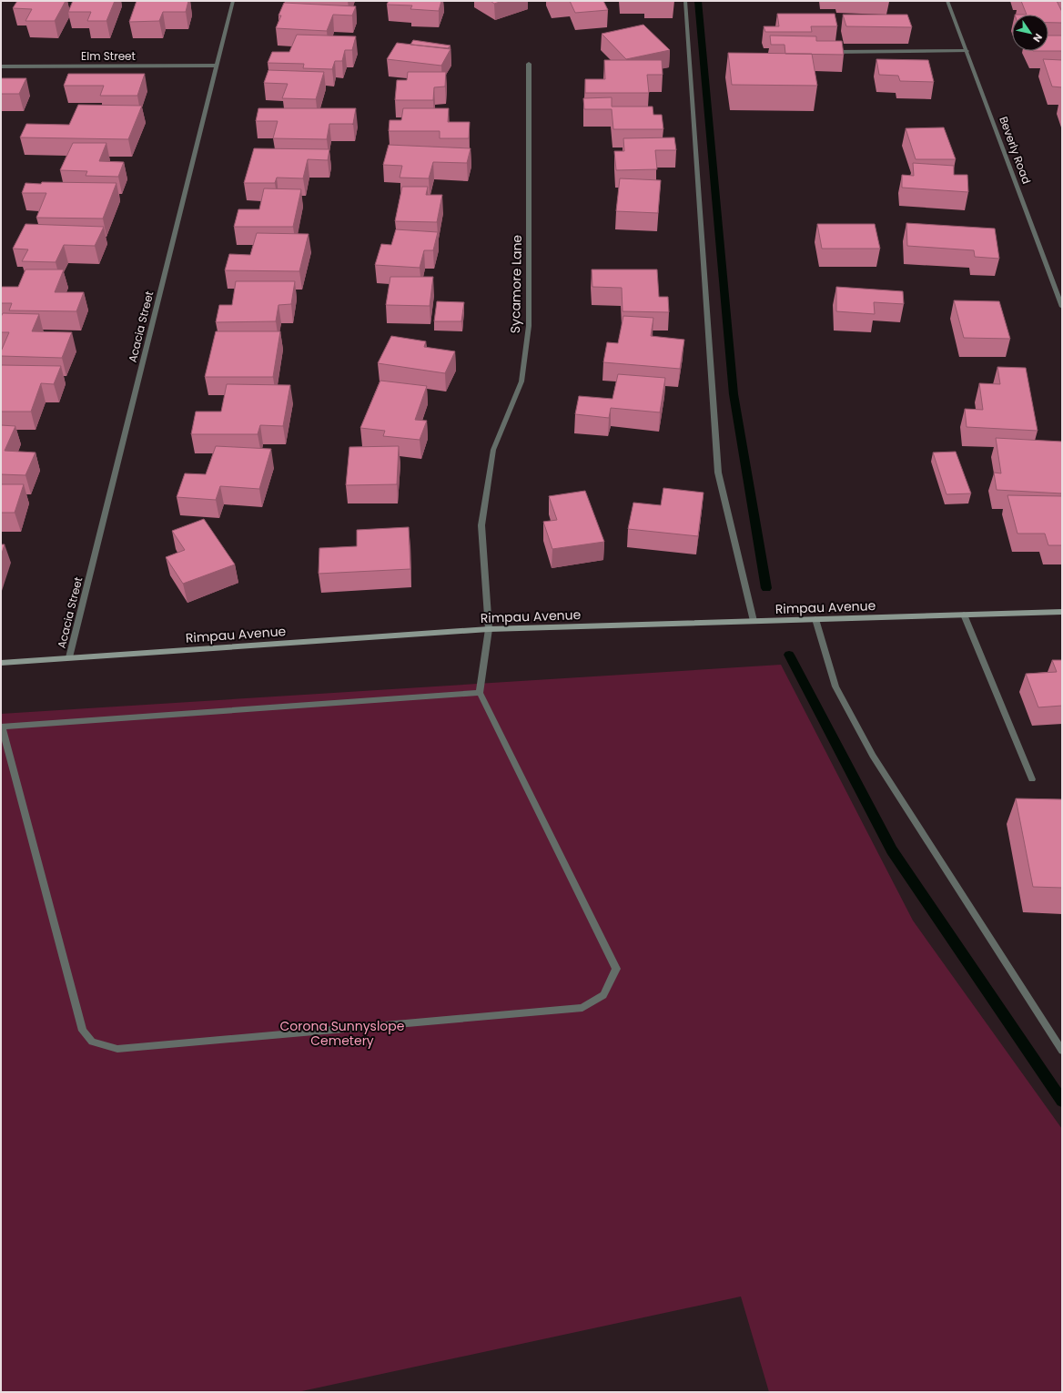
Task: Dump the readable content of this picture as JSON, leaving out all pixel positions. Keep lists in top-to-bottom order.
{
  "streets": {
    "main road": ["Rimpau Avenue"],
    "street": [
      "Elm Street",
      "Beverly Road",
      "Sycamore Lane",
      "Acacia Street"
    ]
  },
  "crossings": [
    ["Elm Street", "Acacia Street"],
    ["Sycamore Lane", "Rimpau Avenue"],
    ["Acacia Street", "Rimpau Avenue"]
  ],
  "parks": ["Corona Sunnyslope Cemetery"],
  "north": "bottom right"
}
